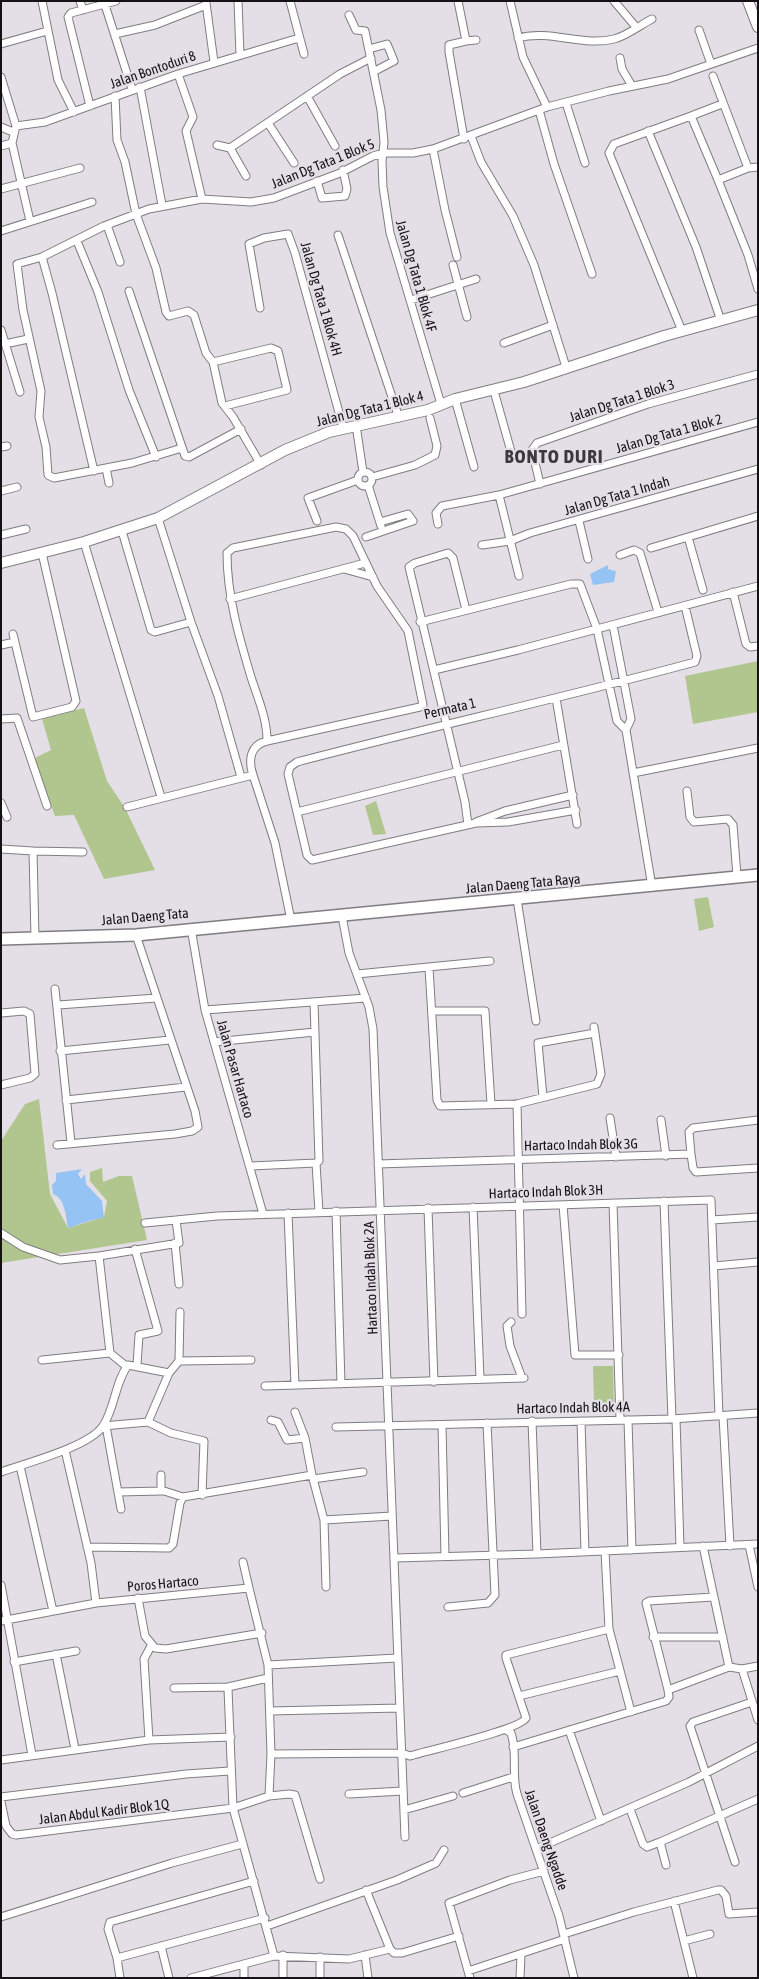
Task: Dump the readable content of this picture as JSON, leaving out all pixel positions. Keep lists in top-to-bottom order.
{
  "streets": {
    "main road": ["Jalan Daeng Tata Raya", "Jalan Daeng Tata"],
    "street": [
      "Jalan Bontoduri 8",
      "Jalan Dg Tata 1 Blok 5",
      "Jalan Dg Tata 1 Blok 4F",
      "Jalan Dg Tata 1 Blok 4H",
      "Jalan Dg Tata 1 Blok 3",
      "Jalan Dg Tata 1 Blok 4",
      "Jalan Dg Tata 1 Blok 2",
      "Jalan Dg Tata 1 Indah",
      "Permata 1",
      "Jalan Pasar Hartaco",
      "Hartaco Indah Blok 3G",
      "Hartaco Indah Blok 3H",
      "Hartaco Indah Blok 2A",
      "Hartaco Indah Blok 4A",
      "Poros Hartaco",
      "Jalan Abdul Kadir Blok 1Q",
      "Jalan Daeng Ngadde"
    ]
  },
  "crossings": [
    ["Jalan Dg Tata 1 Blok 5", "Jalan Dg Tata 1 Blok 4F"],
    ["Jalan Dg Tata 1 Blok 4F", "Jalan Dg Tata 1 Blok 4"],
    ["Jalan Dg Tata 1 Blok 4H", "Jalan Dg Tata 1 Blok 4"],
    ["Jalan Dg Tata 1 Blok 3", "Jalan Dg Tata 1 Blok 2"],
    ["Jalan Daeng Tata Raya", "Jalan Daeng Tata"],
    ["Jalan Daeng Tata Raya", "Hartaco Indah Blok 2A"],
    ["Jalan Daeng Tata", "Jalan Pasar Hartaco"],
    ["Jalan Pasar Hartaco", "Hartaco Indah Blok 3H"],
    ["Hartaco Indah Blok 3G", "Hartaco Indah Blok 2A"],
    ["Hartaco Indah Blok 3H", "Hartaco Indah Blok 2A"],
    ["Hartaco Indah Blok 2A", "Hartaco Indah Blok 4A"]
  ],
  "districts": ["BONTO DURI"]
}
